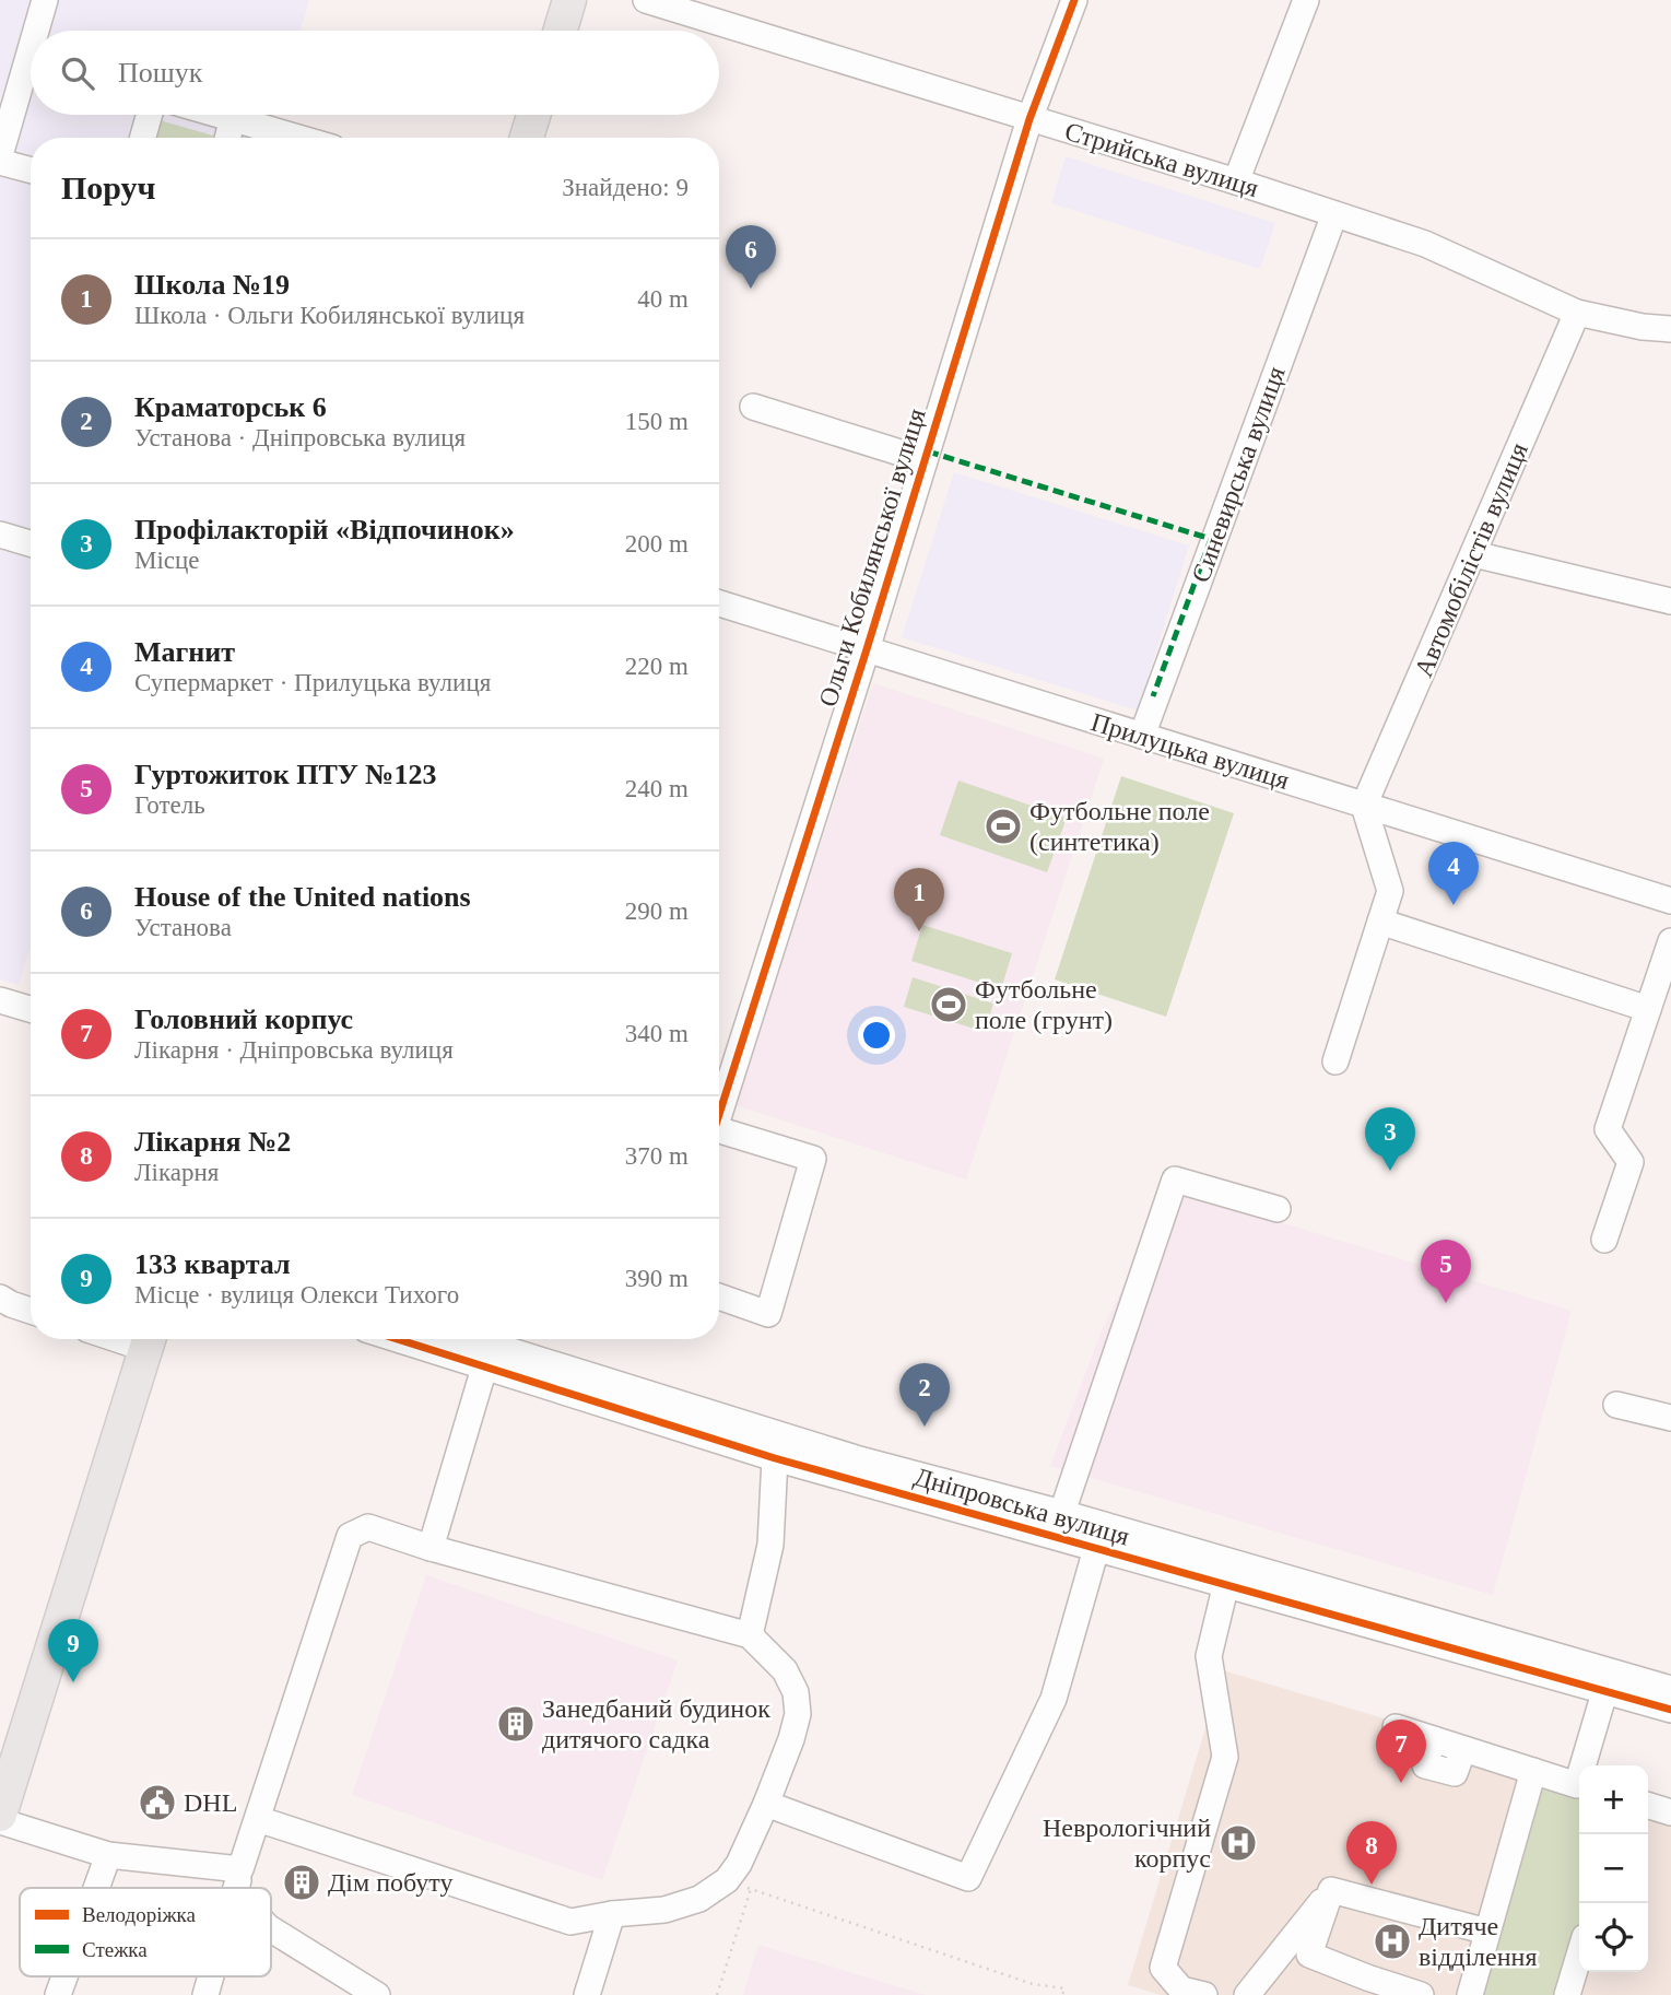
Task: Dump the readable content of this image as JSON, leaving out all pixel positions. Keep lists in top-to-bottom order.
{
  "streets": {
    "street": [
      "Стрийська вулиця",
      "Синевирська вулиця",
      "Ольги Кобилянської вулиця",
      "Автомобілістів вулиця",
      "Прилуцька вулиця",
      "Дніпровська вулиця"
    ]
  },
  "crossings": [
    ["Стрийська вулиця", "Синевирська вулиця"],
    ["Стрийська вулиця", "Ольги Кобилянської вулиця"],
    ["Стрийська вулиця", "Автомобілістів вулиця"],
    ["Синевирська вулиця", "Прилуцька вулиця"],
    ["Ольги Кобилянської вулиця", "Прилуцька вулиця"],
    ["Автомобілістів вулиця", "Прилуцька вулиця"]
  ],
  "places": {
    "sports": ["Футбольне поле (синтетика)", "Футбольне поле (грунт)"],
    "building": ["Занедбаний будинок дитячого садка", "Дім побуту"],
    "public building": ["DHL"],
    "hospital": ["Неврологічний корпус", "Дитяче відділення"]
  },
  "legend": ["Велодоріжка", "Стежка"],
  "page": {
    "search": "Пошук",
    "heading": ["Поруч", "Знайдено: 9"],
    "pins": [
      "6",
      "4",
      "1",
      "3",
      "5",
      "2",
      "9",
      "7",
      "8"
    ],
    "list": [
      {
        "mark": "1",
        "name": "Школа №19",
        "note": "Школа · Ольги Кобилянської вулиця",
        "value": "40 m"
      },
      {
        "mark": "2",
        "name": "Краматорськ 6",
        "note": "Установа · Дніпровська вулиця",
        "value": "150 m"
      },
      {
        "mark": "3",
        "name": "Профілакторій «Відпочинок»",
        "note": "Місце",
        "value": "200 m"
      },
      {
        "mark": "4",
        "name": "Магнит",
        "note": "Супермаркет · Прилуцька вулиця",
        "value": "220 m"
      },
      {
        "mark": "5",
        "name": "Гуртожиток ПТУ №123",
        "note": "Готель",
        "value": "240 m"
      },
      {
        "mark": "6",
        "name": "House of the United nations",
        "note": "Установа",
        "value": "290 m"
      },
      {
        "mark": "7",
        "name": "Головний корпус",
        "note": "Лікарня · Дніпровська вулиця",
        "value": "340 m"
      },
      {
        "mark": "8",
        "name": "Лікарня №2",
        "note": "Лікарня",
        "value": "370 m"
      },
      {
        "mark": "9",
        "name": "133 квартал",
        "note": "Місце · вулиця Олекси Тихого",
        "value": "390 m"
      }
    ],
    "map_buttons": ["+", "−"]
  }
}
